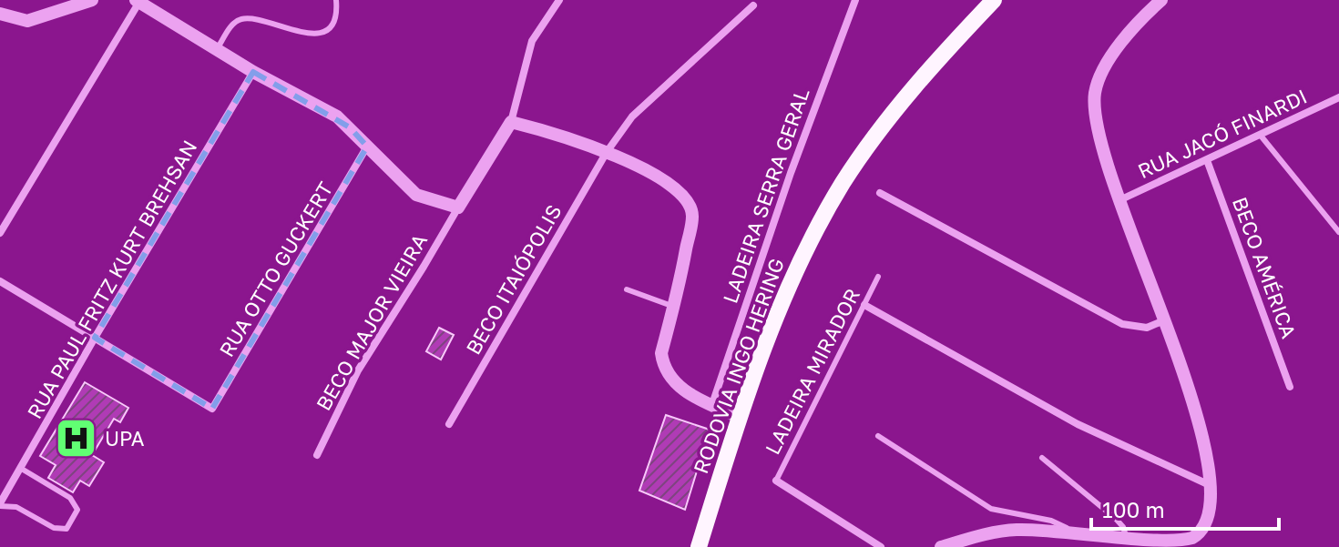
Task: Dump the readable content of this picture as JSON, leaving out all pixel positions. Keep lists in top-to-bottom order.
{
  "streets": {
    "highway": ["RODOVIA INGO HERING"],
    "street": [
      "RUA JACÓ FINARDI",
      "LADEIRA SERRA GERAL",
      "BECO AMÉRICA",
      "RUA OTTO GUCKERT",
      "RUA PAUL FRITZ KURT BREHSAN",
      "BECO ITAIÓPOLIS",
      "BECO MAJOR VIEIRA"
    ],
    "lane": ["LADEIRA MIRADOR"]
  },
  "crossings": [
    ["RUA JACÓ FINARDI", "BECO AMÉRICA"],
    ["RUA OTTO GUCKERT", "RUA PAUL FRITZ KURT BREHSAN"]
  ],
  "places": {
    "hospital": ["UPA"]
  },
  "scale_bar": "100 m"
}
